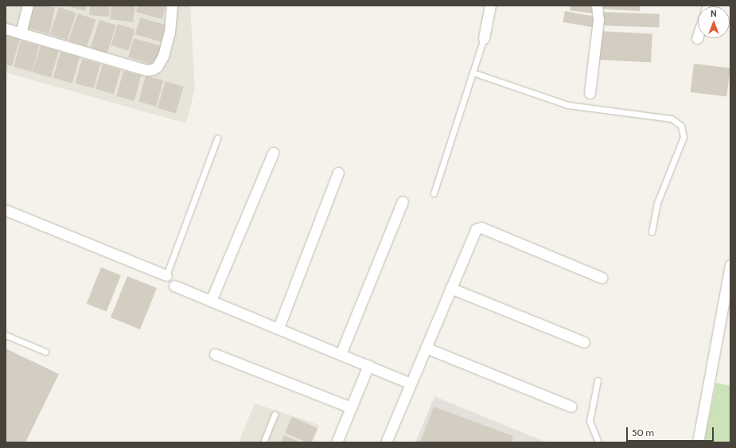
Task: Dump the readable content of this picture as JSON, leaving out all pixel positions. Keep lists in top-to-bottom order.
{
  "scale_bar": "50 m",
  "north": "top"
}
